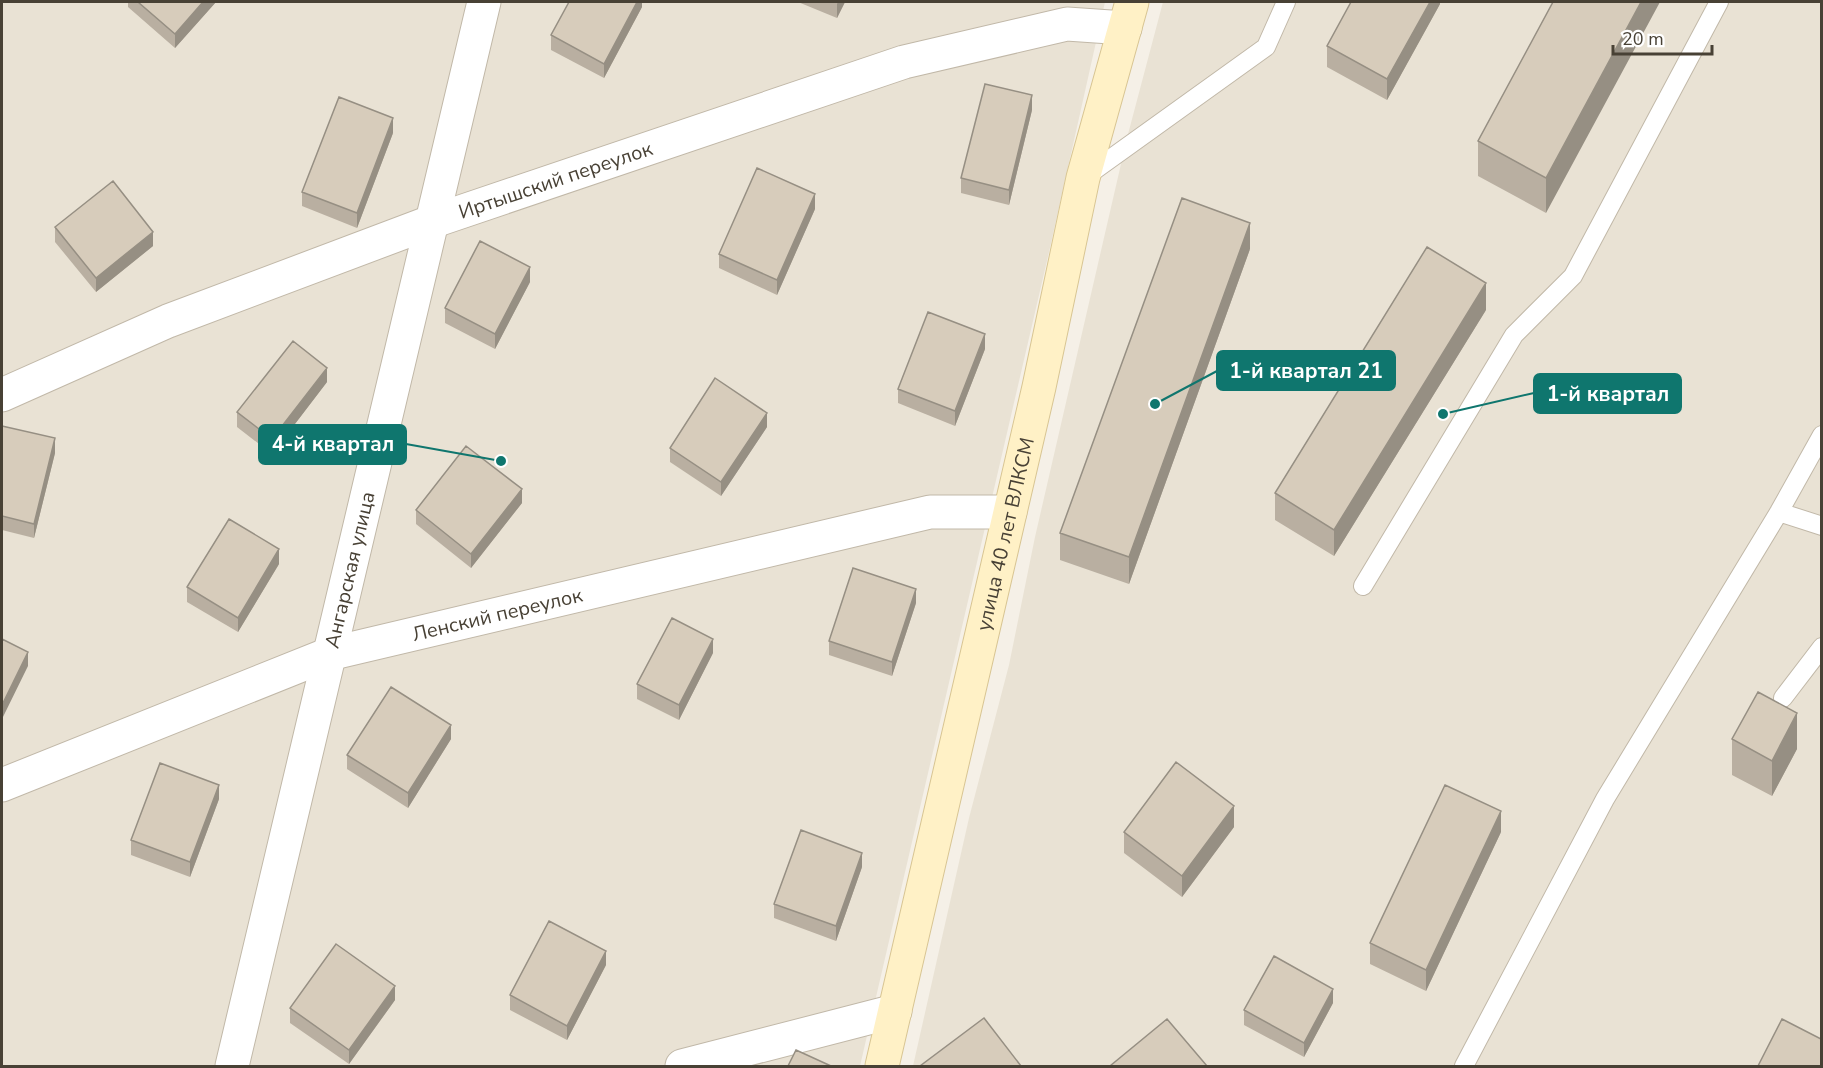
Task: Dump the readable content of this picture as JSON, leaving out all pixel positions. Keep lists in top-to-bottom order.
{
  "streets": {
    "street": [
      "Иртышский переулок",
      "улица 40 лет ВЛКСМ",
      "Ангарская улица",
      "Ленский переулок"
    ]
  },
  "crossings": [
    ["Иртышский переулок", "улица 40 лет ВЛКСМ"],
    ["Иртышский переулок", "Ангарская улица"],
    ["улица 40 лет ВЛКСМ", "Ленский переулок"],
    ["Ангарская улица", "Ленский переулок"]
  ],
  "places": ["1-й квартал 21", "1-й квартал", "4-й квартал"],
  "scale_bar": "20 m"
}
